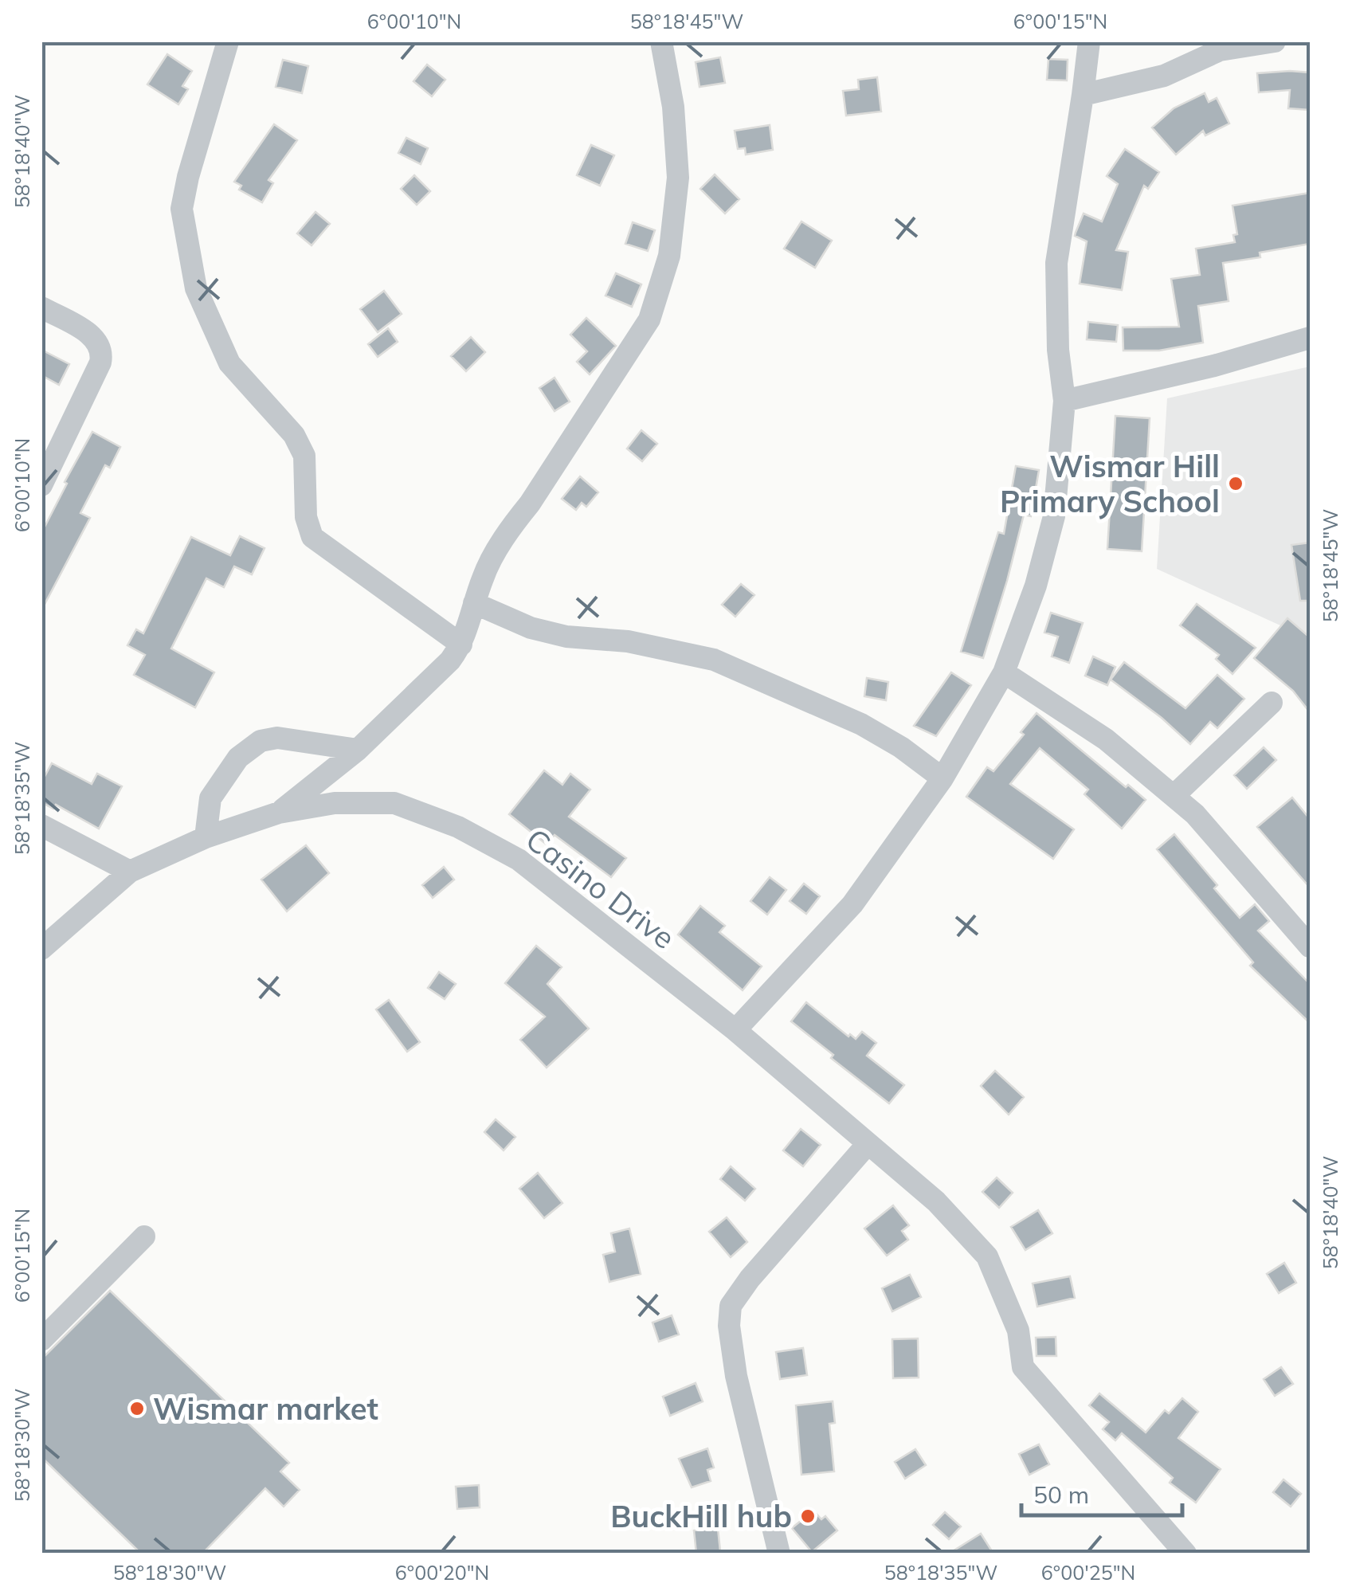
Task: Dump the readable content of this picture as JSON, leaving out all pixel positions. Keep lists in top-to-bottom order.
{
  "streets": {
    "street": ["Casino Drive"]
  },
  "places": ["Wismar Hill Primary School", "Wismar market", "BuckHill hub"],
  "scale_bar": "50 m",
  "coordinates": [
    "6°00'10\"N",
    "58°18'45\"W",
    "6°00'15\"N",
    "58°18'40\"W",
    "58°18'35\"W",
    "58°18'30\"W",
    "6°00'20\"N",
    "6°00'25\"N"
  ]
}
